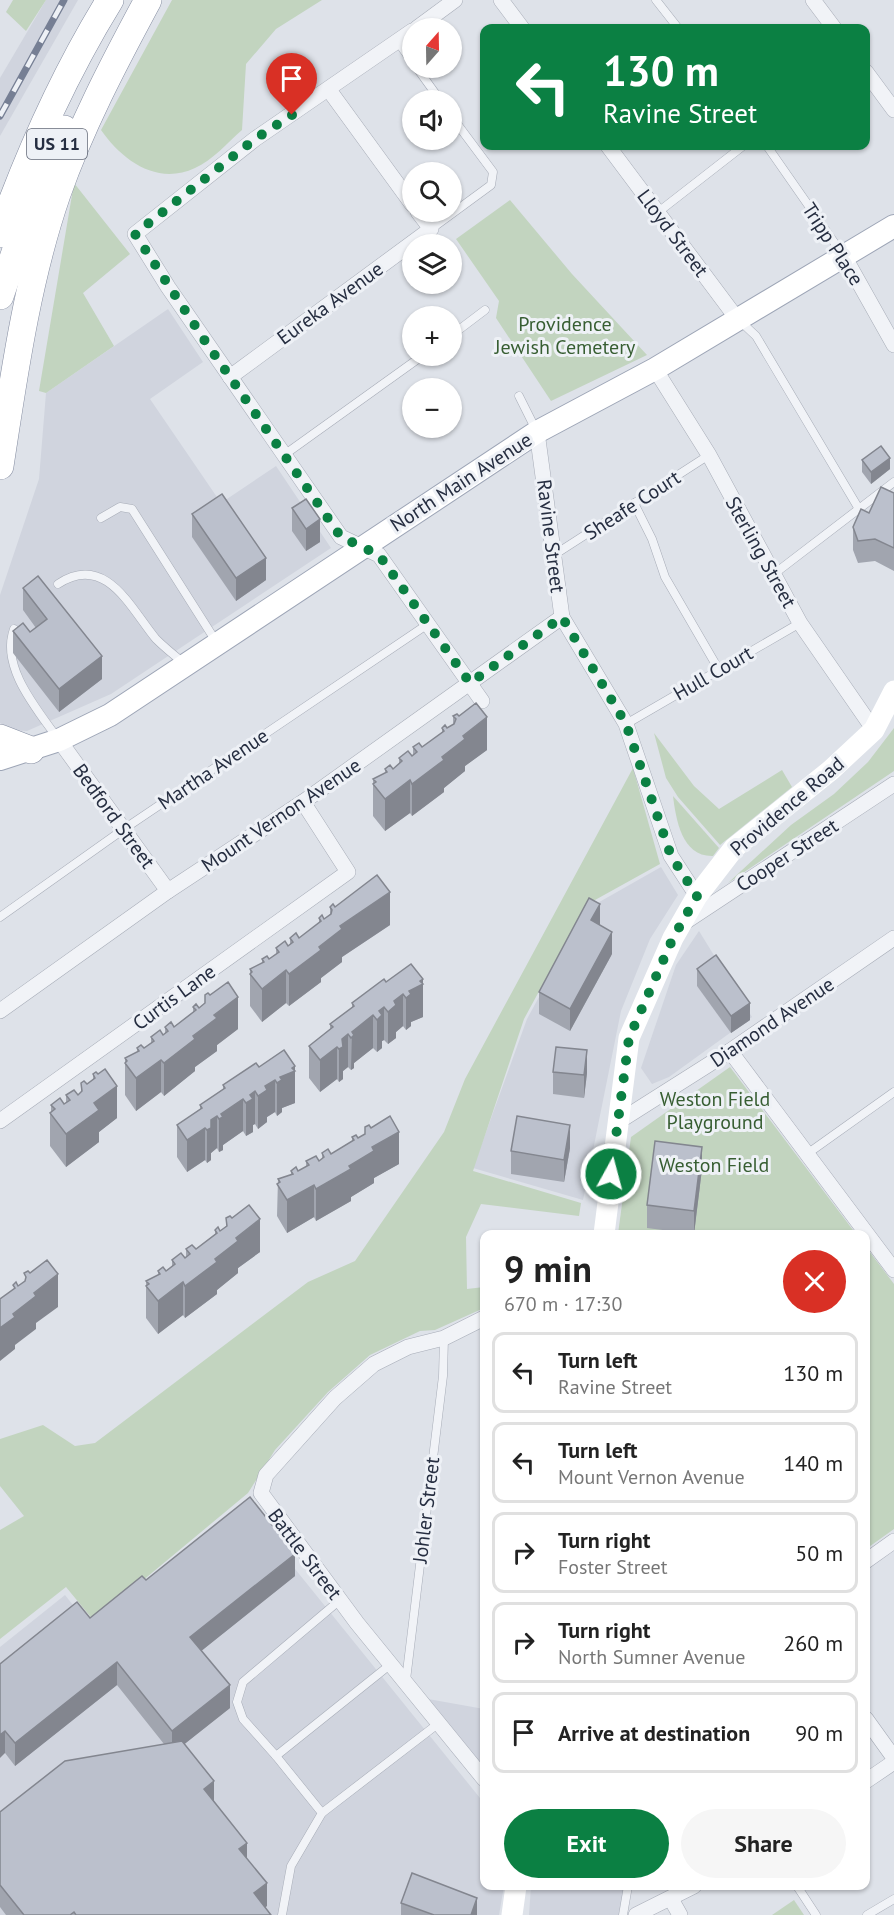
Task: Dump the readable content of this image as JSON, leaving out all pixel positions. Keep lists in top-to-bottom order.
{
  "streets": {
    "highway": ["US 11"],
    "main road": ["North Main Avenue", "Providence Road"],
    "street": [
      "Lloyd Street",
      "Tripp Place",
      "Eureka Avenue",
      "Ravine Street",
      "Sterling Street",
      "Mount Vernon Avenue",
      "Bedford Street",
      "Cooper Street",
      "Curtis Lane",
      "Diamond Avenue",
      "Battle Street"
    ],
    "lane": [
      "Sheafe Court",
      "Hull Court",
      "Martha Avenue",
      "Johler Street"
    ]
  },
  "crossings": [
    ["Lloyd Street", "North Main Avenue"],
    ["Tripp Place", "North Main Avenue"],
    ["North Main Avenue", "Ravine Street"],
    ["North Main Avenue", "Sterling Street"],
    ["North Main Avenue", "Bedford Street"],
    ["Sheafe Court", "Ravine Street"],
    ["Sheafe Court", "Sterling Street"],
    ["Ravine Street", "Hull Court"],
    ["Ravine Street", "Providence Road"],
    ["Ravine Street", "Mount Vernon Avenue"],
    ["Sterling Street", "Hull Court"],
    ["Sterling Street", "Providence Road"],
    ["Martha Avenue", "Bedford Street"],
    ["Providence Road", "Cooper Street"],
    ["Providence Road", "Diamond Avenue"],
    ["Mount Vernon Avenue", "Bedford Street"],
    ["Mount Vernon Avenue", "Curtis Lane"],
    ["Johler Street", "Battle Street"]
  ],
  "parks": ["Providence Jewish Cemetery", "Weston Field Playground", "Weston Field"],
  "north": "top",
  "page": {
    "map_buttons": ["+", "−"],
    "turn": ["130 m", "Ravine Street"],
    "heading": ["9 min", "670 m · 17:30"],
    "list": [
      {
        "name": "Turn left",
        "note": "Ravine Street",
        "value": "130 m"
      },
      {
        "name": "Turn left",
        "note": "Mount Vernon Avenue",
        "value": "140 m"
      },
      {
        "name": "Turn right",
        "note": "Foster Street",
        "value": "50 m"
      },
      {
        "name": "Turn right",
        "note": "North Sumner Avenue",
        "value": "260 m"
      },
      {
        "name": "Arrive at destination",
        "value": "90 m"
      }
    ],
    "buttons": ["Exit", "Share"]
  }
}
